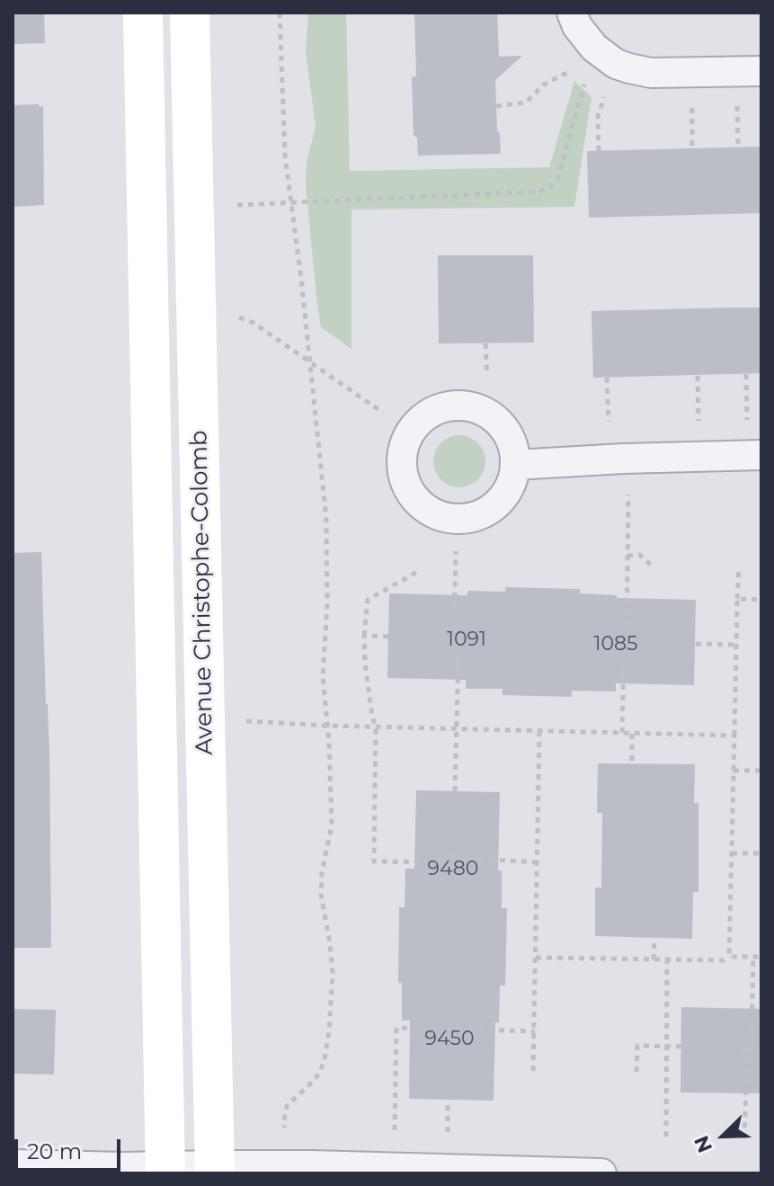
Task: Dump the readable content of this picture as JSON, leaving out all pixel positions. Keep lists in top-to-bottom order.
{
  "streets": {
    "main road": ["Avenue Christophe-Colomb"]
  },
  "house_numbers": [
    "1091",
    "1085",
    "9480",
    "9450"
  ],
  "scale_bar": "20 m",
  "north": "bottom left"
}
